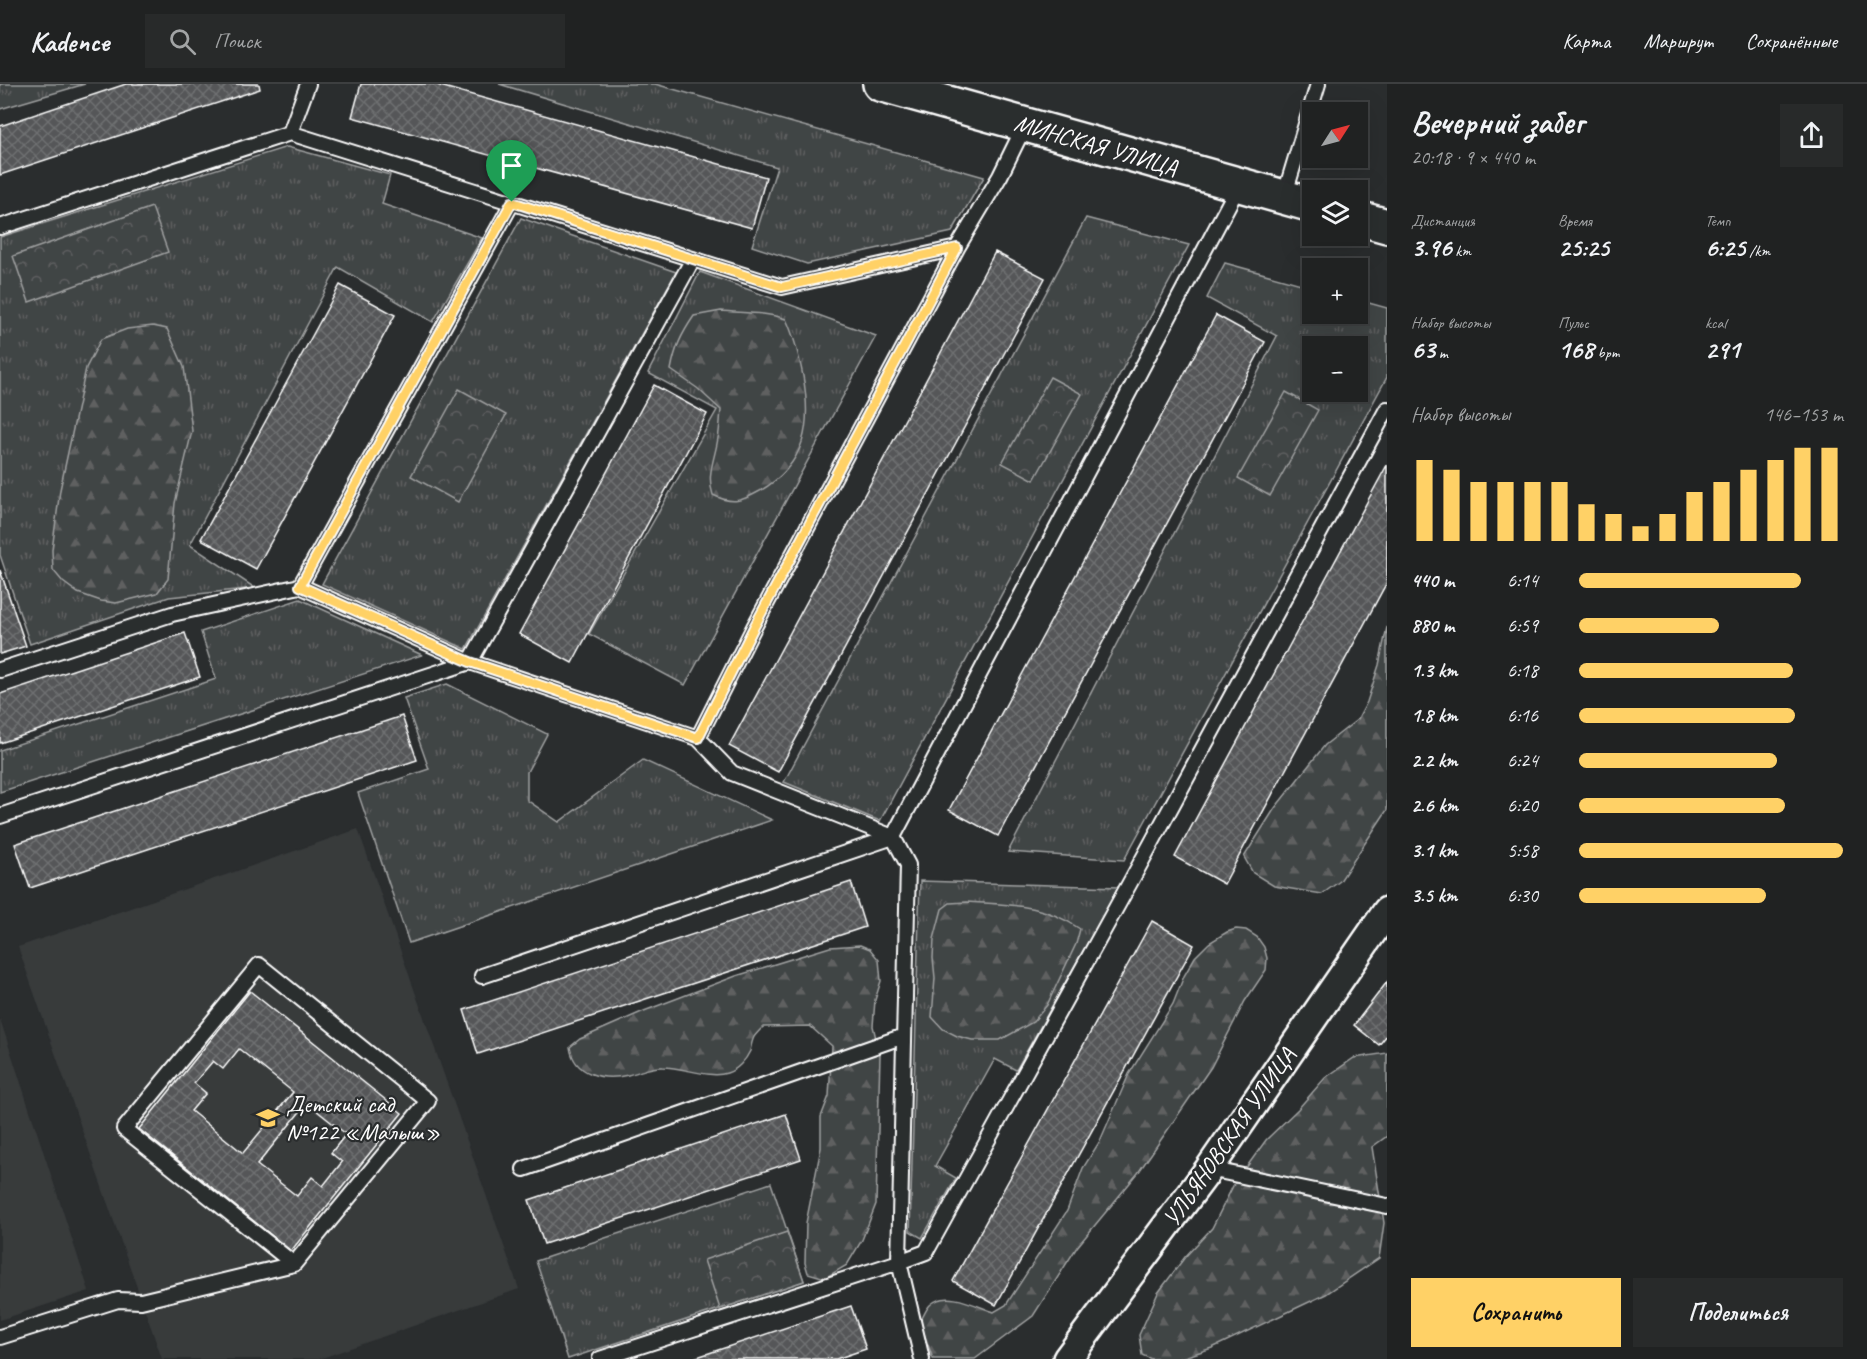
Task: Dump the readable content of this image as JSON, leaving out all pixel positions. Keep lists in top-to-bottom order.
{
  "streets": {
    "main road": ["МИНСКАЯ УЛИЦА"],
    "street": ["УЛЬЯНОВСКАЯ УЛИЦА"]
  },
  "places": {
    "school or university": ["Детский сад №122 «Малыш»"]
  },
  "north": "top right",
  "page": {
    "header": "Kadence",
    "search": "Поиск",
    "nav": ["Карта", "Маршрут", "Сохранённые"],
    "heading": ["Вечерний забег", "20:18 · 9 × 440 m"],
    "map_buttons": ["+", "−"],
    "stats": [
      ["Дистанция", "3.96 km"],
      ["Время", "25:25"],
      ["Темп", "6:25 /km"],
      ["Набор высоты", "63 m"],
      ["Пульс", "168 bpm"],
      ["kcal", "291"]
    ],
    "chart": ["Набор высоты", "146–153 m"],
    "list": [
      {
        "name": "440 m",
        "note": "6:14"
      },
      {
        "name": "880 m",
        "note": "6:59"
      },
      {
        "name": "1.3 km",
        "note": "6:18"
      },
      {
        "name": "1.8 km",
        "note": "6:16"
      },
      {
        "name": "2.2 km",
        "note": "6:24"
      },
      {
        "name": "2.6 km",
        "note": "6:20"
      },
      {
        "name": "3.1 km",
        "note": "5:58"
      },
      {
        "name": "3.5 km",
        "note": "6:30"
      }
    ],
    "buttons": ["Сохранить", "Поделиться"]
  }
}
